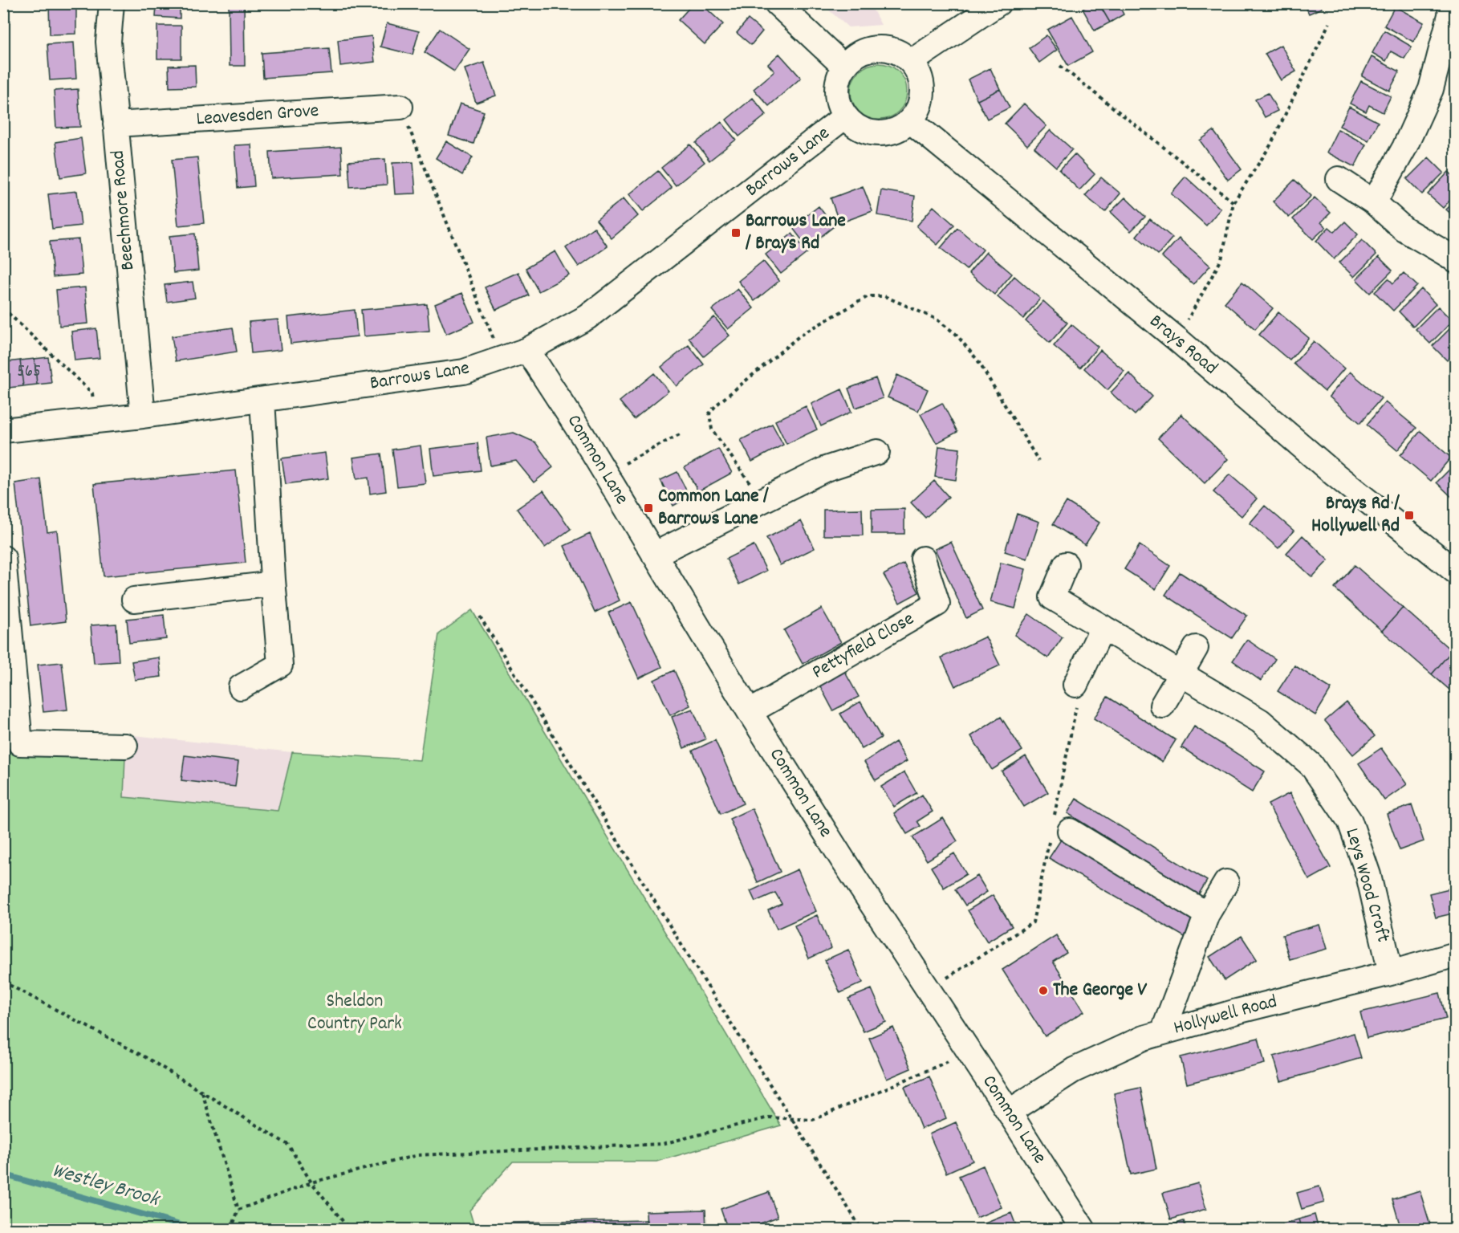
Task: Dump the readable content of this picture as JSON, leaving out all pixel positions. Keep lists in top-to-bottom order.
{
  "streets": {
    "street": [
      "Leavesden Grove",
      "Barrows Lane",
      "Beechmore Road",
      "Brays Road",
      "Common Lane",
      "Pettyfield Close",
      "Leys Wood Croft",
      "Hollywell Road"
    ]
  },
  "crossings": [
    ["Leavesden Grove", "Beechmore Road"],
    ["Barrows Lane", "Beechmore Road"],
    ["Barrows Lane", "Brays Road"],
    ["Barrows Lane", "Common Lane"],
    ["Common Lane", "Pettyfield Close"],
    ["Common Lane", "Hollywell Road"],
    ["Leys Wood Croft", "Hollywell Road"]
  ],
  "water": ["Westley Brook"],
  "parks": ["Sheldon Country Park"],
  "places": {
    "transit": ["Barrows Lane / Brays Rd", "Common Lane / Barrows Lane", "Brays Rd / Hollywell Rd"],
    "other": ["The George V"]
  },
  "house_numbers": ["565"]
}
